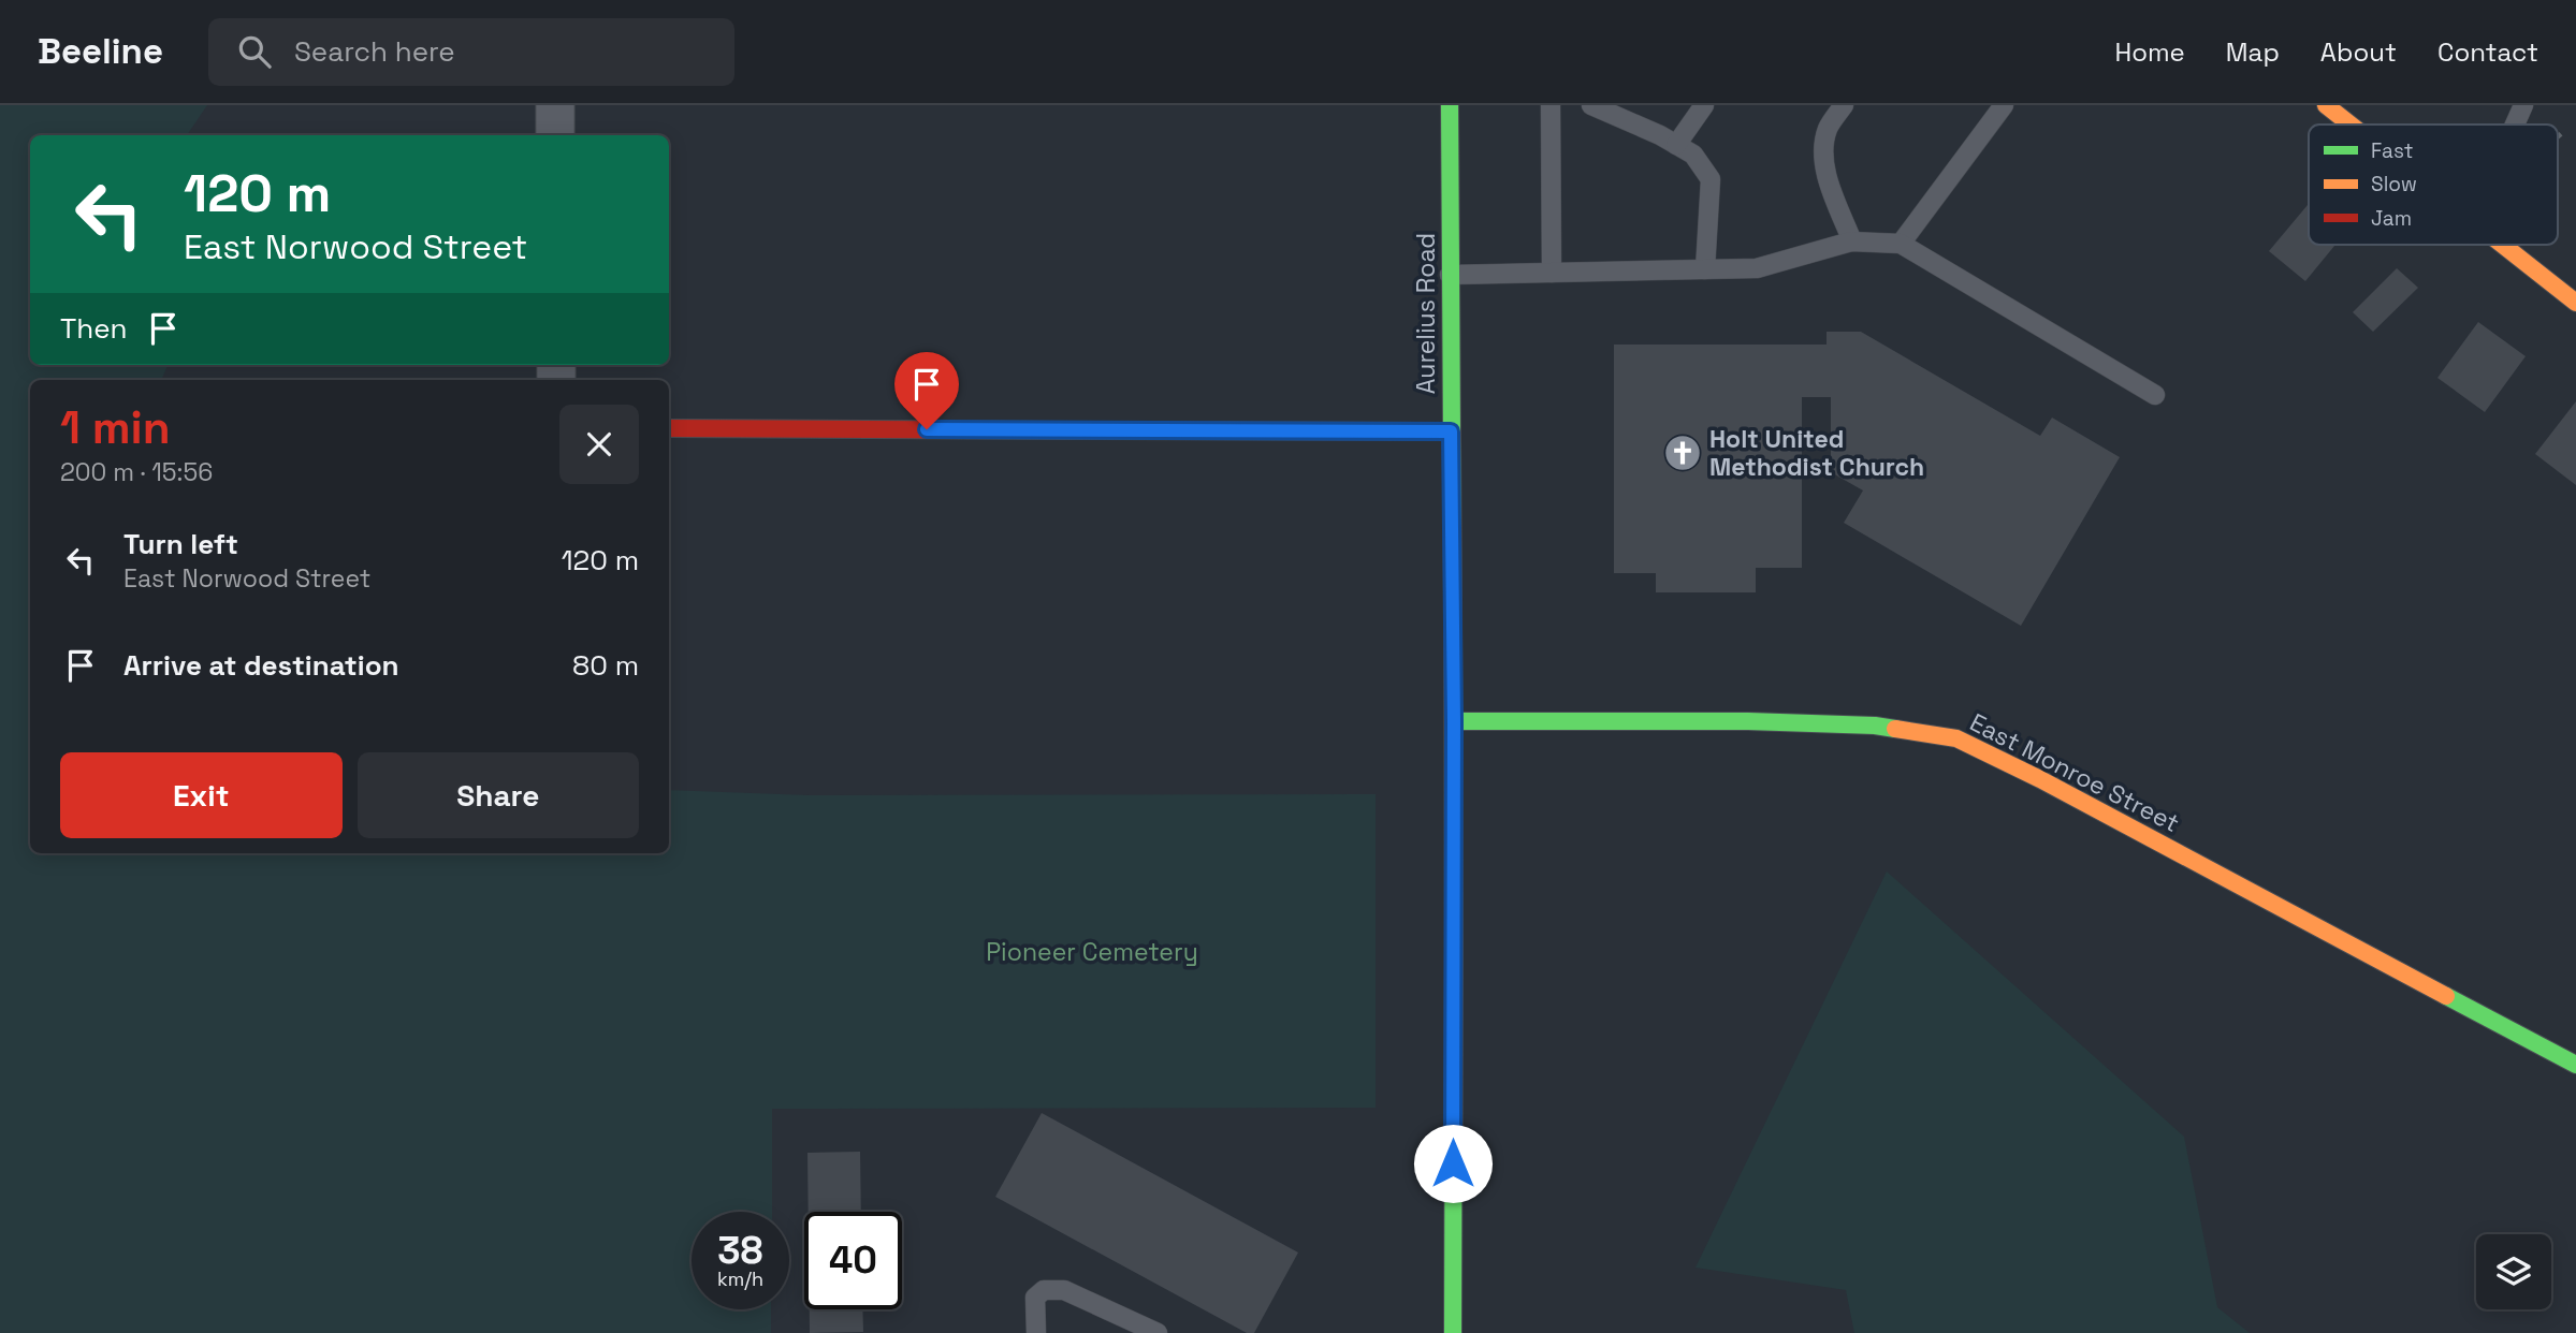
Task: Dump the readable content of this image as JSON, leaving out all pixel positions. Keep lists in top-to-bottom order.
{
  "streets": {
    "street": ["Aurelius Road", "East Monroe Street"]
  },
  "crossings": [
    ["Aurelius Road", "East Monroe Street"]
  ],
  "parks": ["Pioneer Cemetery"],
  "places": {
    "church": ["Holt United Methodist Church"]
  },
  "legend": ["Fast", "Slow", "Jam"],
  "page": {
    "header": "Beeline",
    "search": "Search here",
    "nav": [
      "Home",
      "Map",
      "About",
      "Contact"
    ],
    "turn": ["120 m", "East Norwood Street"],
    "then": "Then",
    "heading": ["1 min", "200 m · 15:56"],
    "list": [
      {
        "name": "Turn left",
        "note": "East Norwood Street",
        "value": "120 m"
      },
      {
        "name": "Arrive at destination",
        "value": "80 m"
      }
    ],
    "buttons": ["Exit", "Share"],
    "speed": "38 km/h",
    "limit": "40"
  }
}
